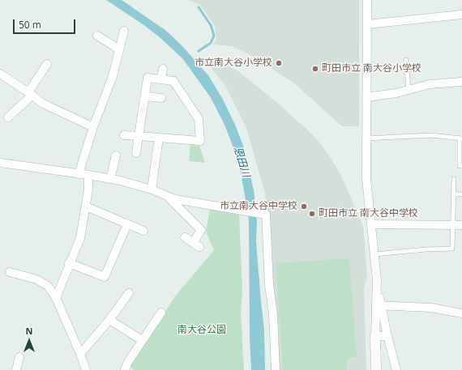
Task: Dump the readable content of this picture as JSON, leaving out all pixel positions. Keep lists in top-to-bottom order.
{
  "water": ["恩田川"],
  "parks": ["南大谷公園"],
  "places": [
    "市立南大谷小学校",
    "町田市立 南大谷小学校",
    "市立南大谷中学校",
    "町田市立 南大谷中学校"
  ],
  "scale_bar": "50 m",
  "north": "top"
}
